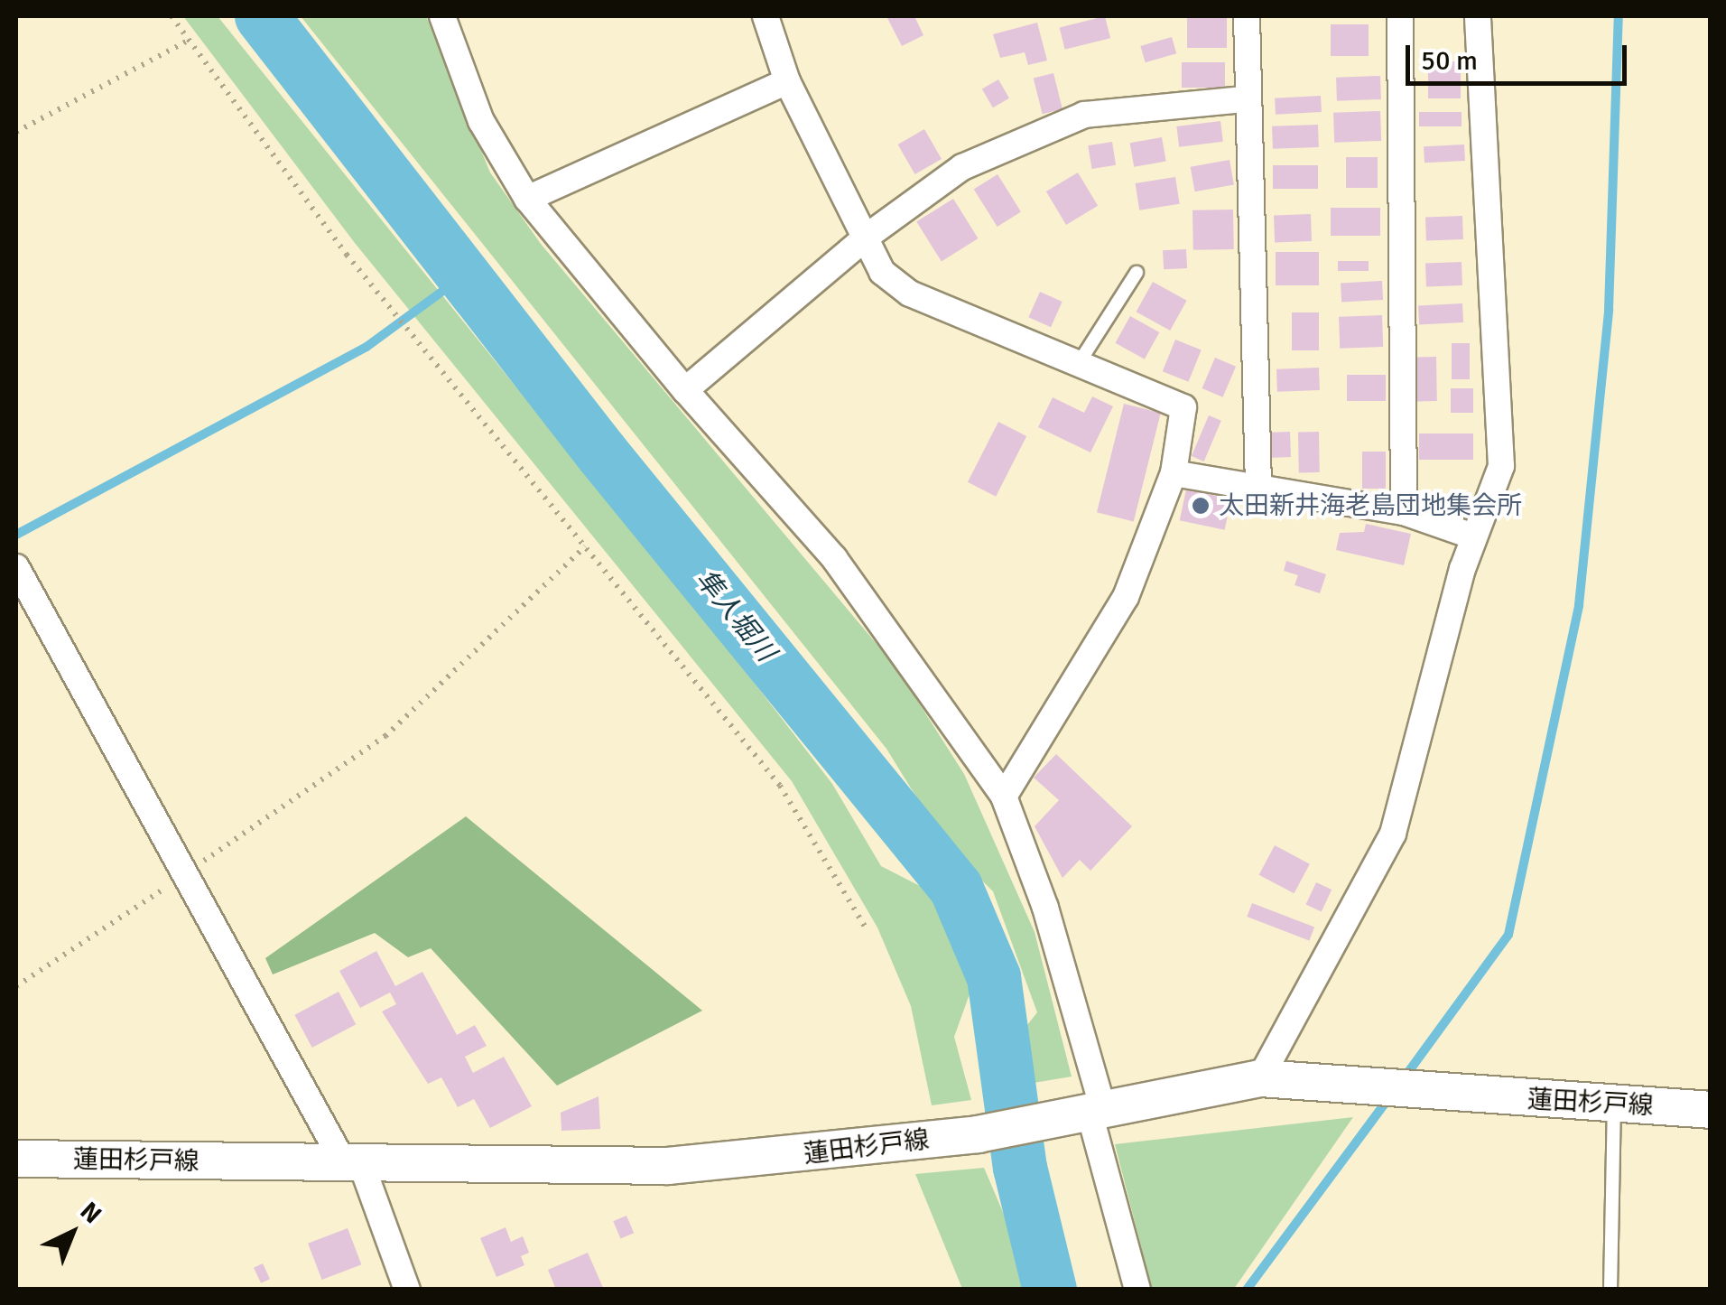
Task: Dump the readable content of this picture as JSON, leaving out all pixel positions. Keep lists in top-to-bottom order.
{
  "streets": {
    "main road": ["蓮田杉戸線"]
  },
  "water": ["隼人堀川"],
  "places": ["太田新井海老島団地集会所"],
  "scale_bar": "50 m",
  "north": "top right"
}
